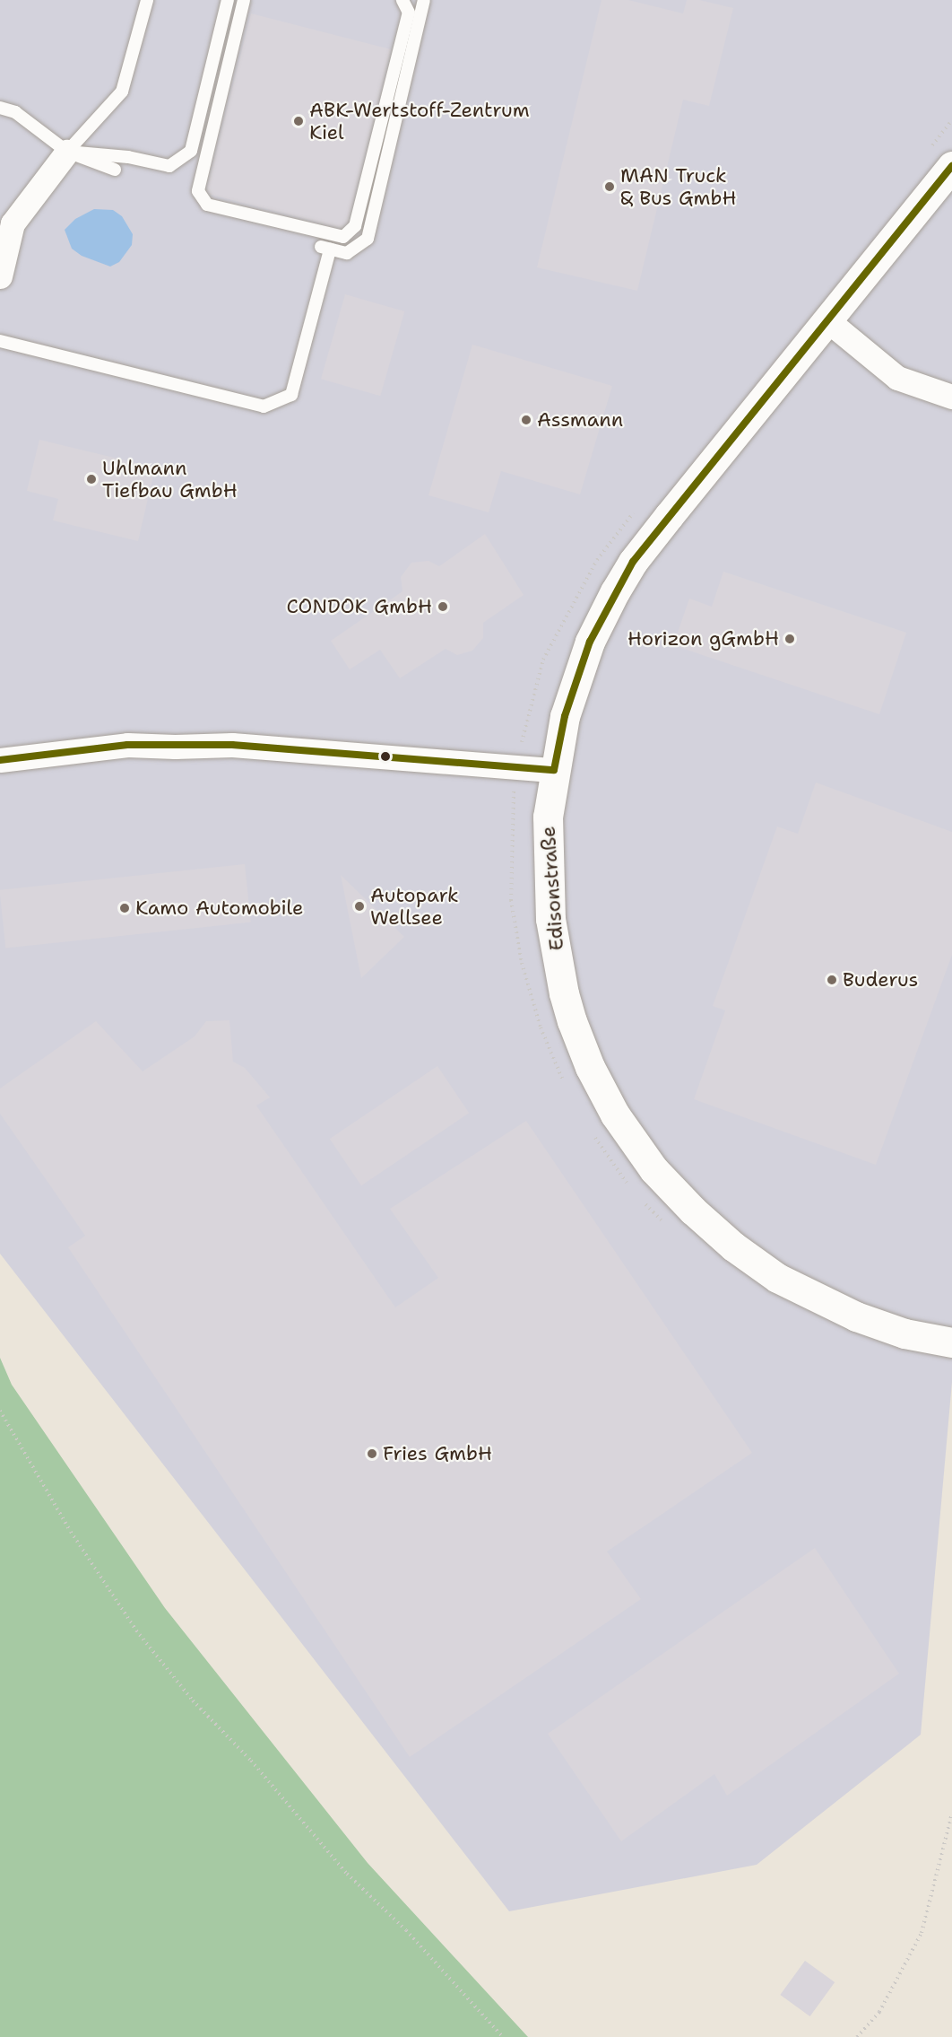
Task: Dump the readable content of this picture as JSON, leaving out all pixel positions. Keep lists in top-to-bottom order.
{
  "streets": {
    "street": ["Edisonstraße"]
  },
  "places": [
    "ABK-Wertstoff-Zentrum Kiel",
    "MAN Truck & Bus GmbH",
    "Assmann",
    "Uhlmann Tiefbau GmbH",
    "CONDOK GmbH",
    "Horizon gGmbH",
    "Autopark Wellsee",
    "Kamo Automobile",
    "Buderus",
    "Fries GmbH"
  ]
}
